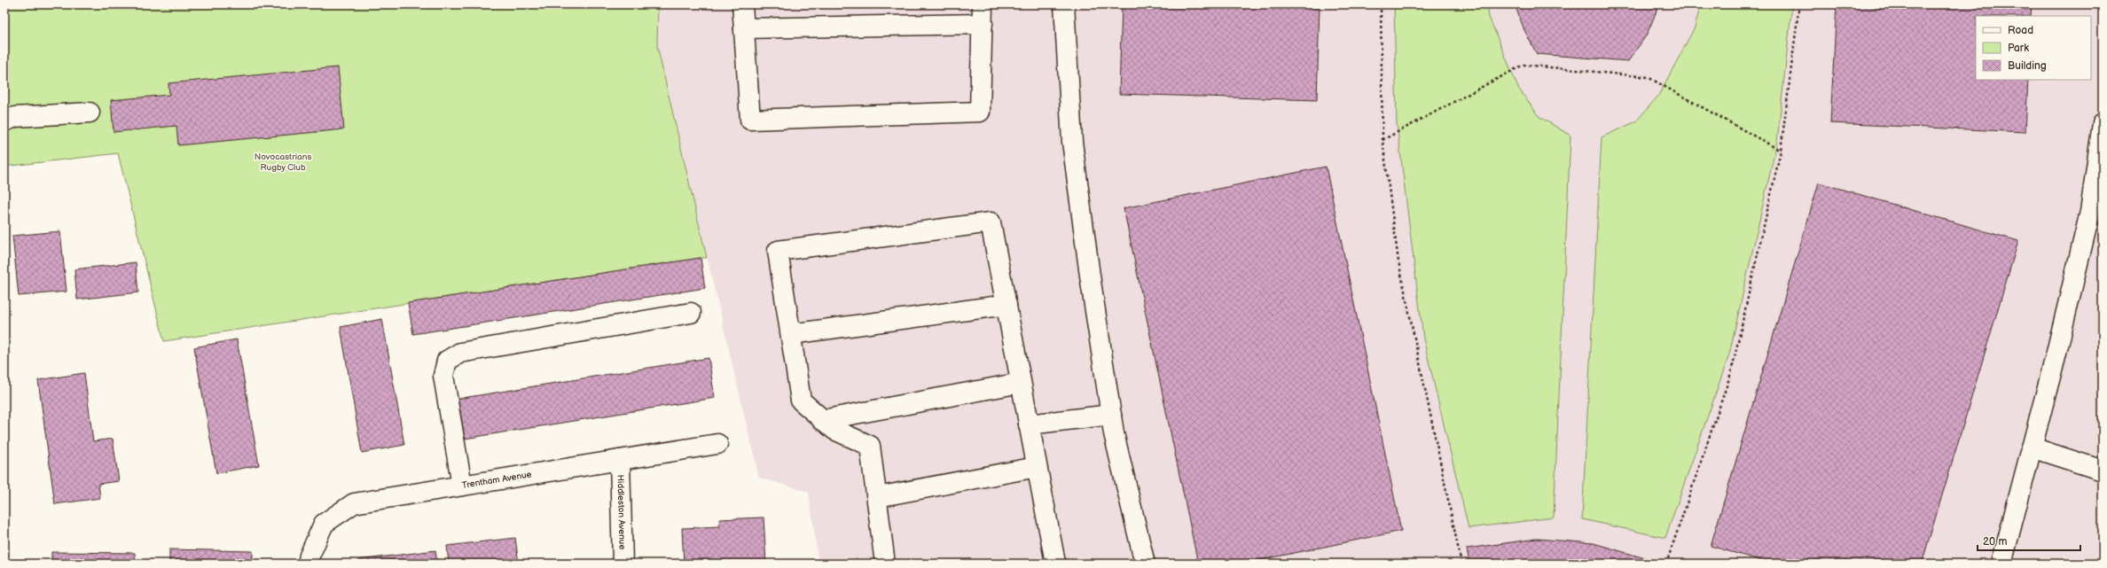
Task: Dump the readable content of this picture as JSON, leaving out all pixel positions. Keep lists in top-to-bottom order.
{
  "streets": {
    "street": ["Trentham Avenue", "Hiddleston Avenue"]
  },
  "crossings": [
    ["Trentham Avenue", "Hiddleston Avenue"]
  ],
  "parks": ["Novocastrians Rugby Club"],
  "legend": ["Road", "Park", "Building"],
  "scale_bar": "20 m"
}
